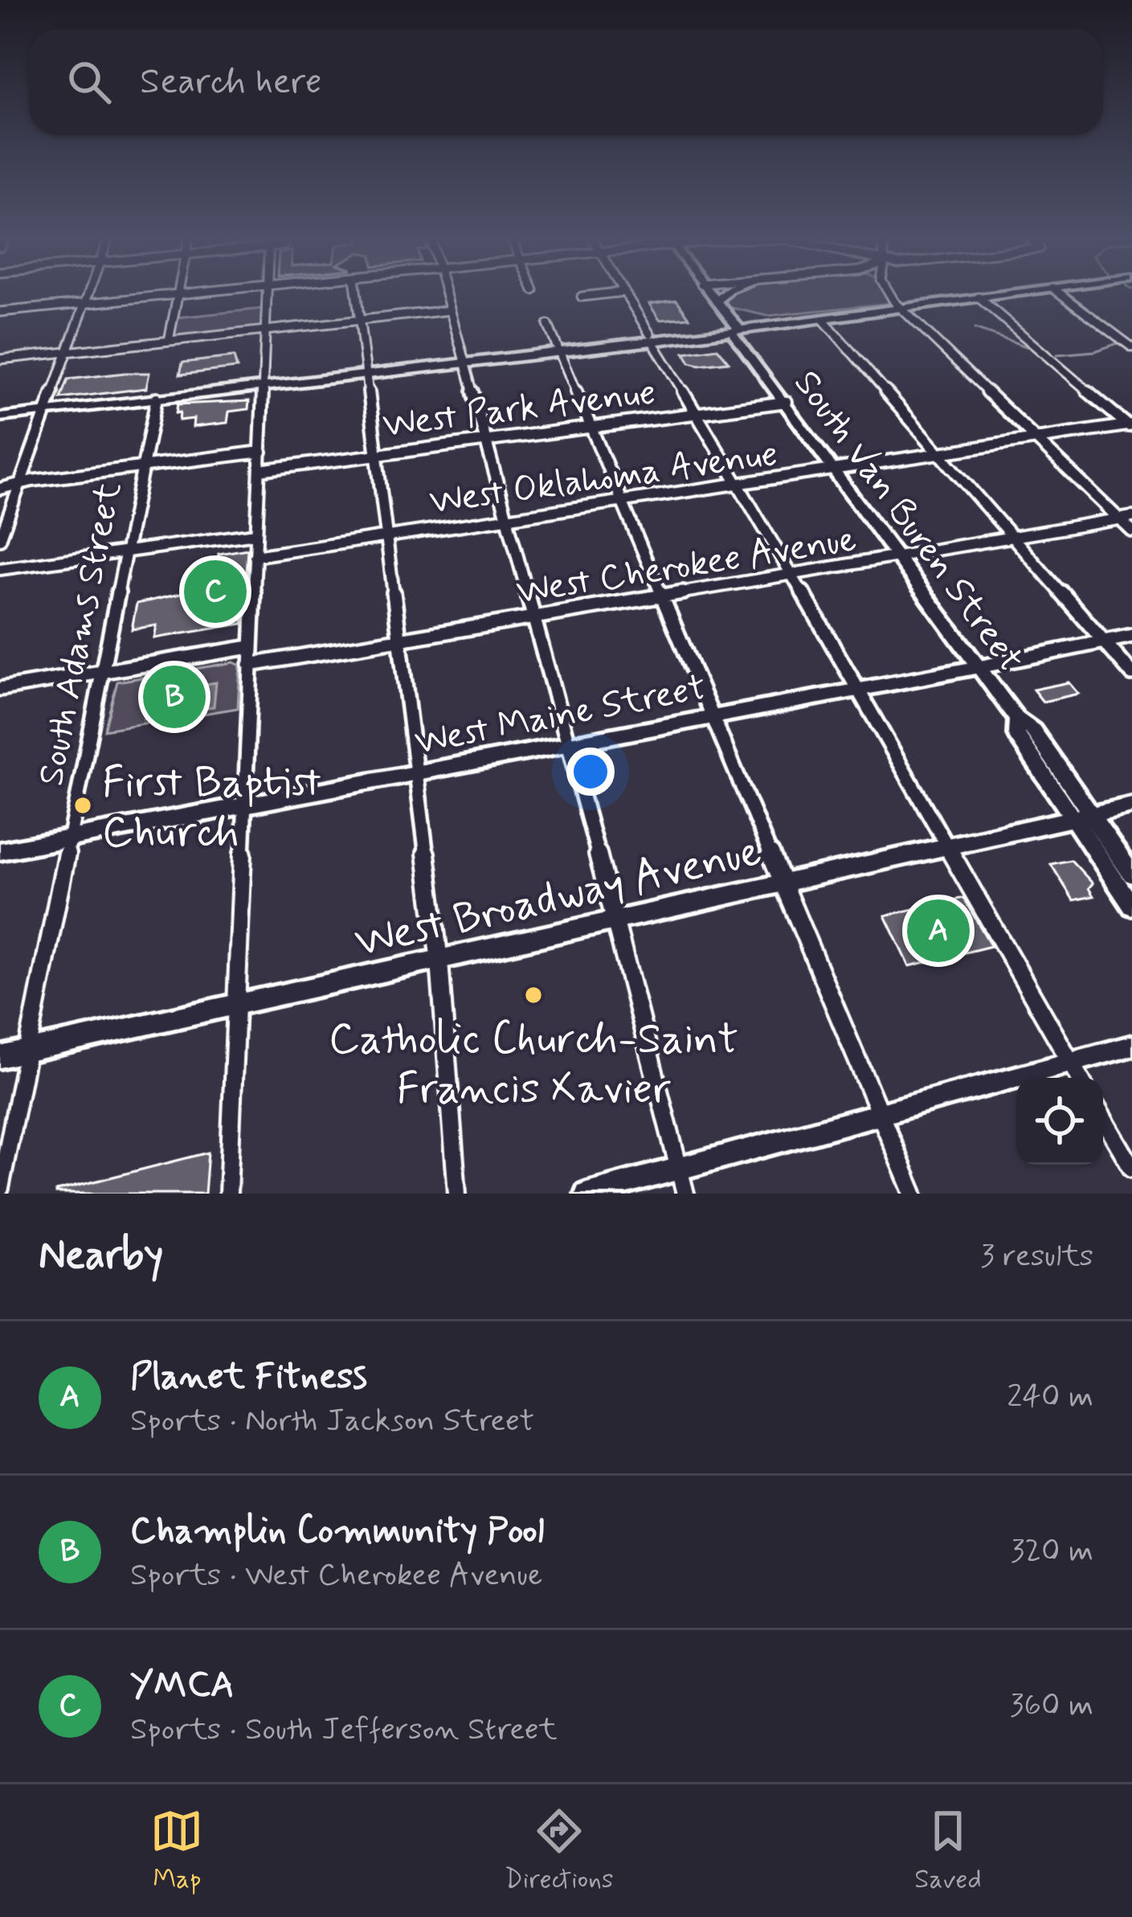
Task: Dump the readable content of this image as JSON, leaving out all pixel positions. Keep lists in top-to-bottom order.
{
  "streets": {
    "highway": ["South Van Buren Street"],
    "main road": ["West Maine Street", "West Broadway Avenue"],
    "street": [
      "West Park Avenue",
      "West Oklahoma Avenue",
      "West Cherokee Avenue",
      "South Adams Street"
    ]
  },
  "crossings": [
    ["West Park Avenue", "South Van Buren Street"],
    ["West Oklahoma Avenue", "South Van Buren Street"],
    ["South Van Buren Street", "West Cherokee Avenue"],
    ["South Van Buren Street", "West Maine Street"],
    ["South Van Buren Street", "West Broadway Avenue"],
    ["South Adams Street", "West Maine Street"],
    ["South Adams Street", "West Broadway Avenue"]
  ],
  "places": ["First Baptist Church", "Catholic Church-Saint Francis Xavier"],
  "page": {
    "search": "Search here",
    "pins": ["C", "B", "A"],
    "heading": ["Nearby", "3 results"],
    "list": [
      {
        "mark": "A",
        "name": "Planet Fitness",
        "note": "Sports · North Jackson Street",
        "value": "240 m"
      },
      {
        "mark": "B",
        "name": "Champlin Community Pool",
        "note": "Sports · West Cherokee Avenue",
        "value": "320 m"
      },
      {
        "mark": "C",
        "name": "YMCA",
        "note": "Sports · South Jefferson Street",
        "value": "360 m"
      }
    ],
    "nav": ["Map", "Directions", "Saved"]
  }
}
